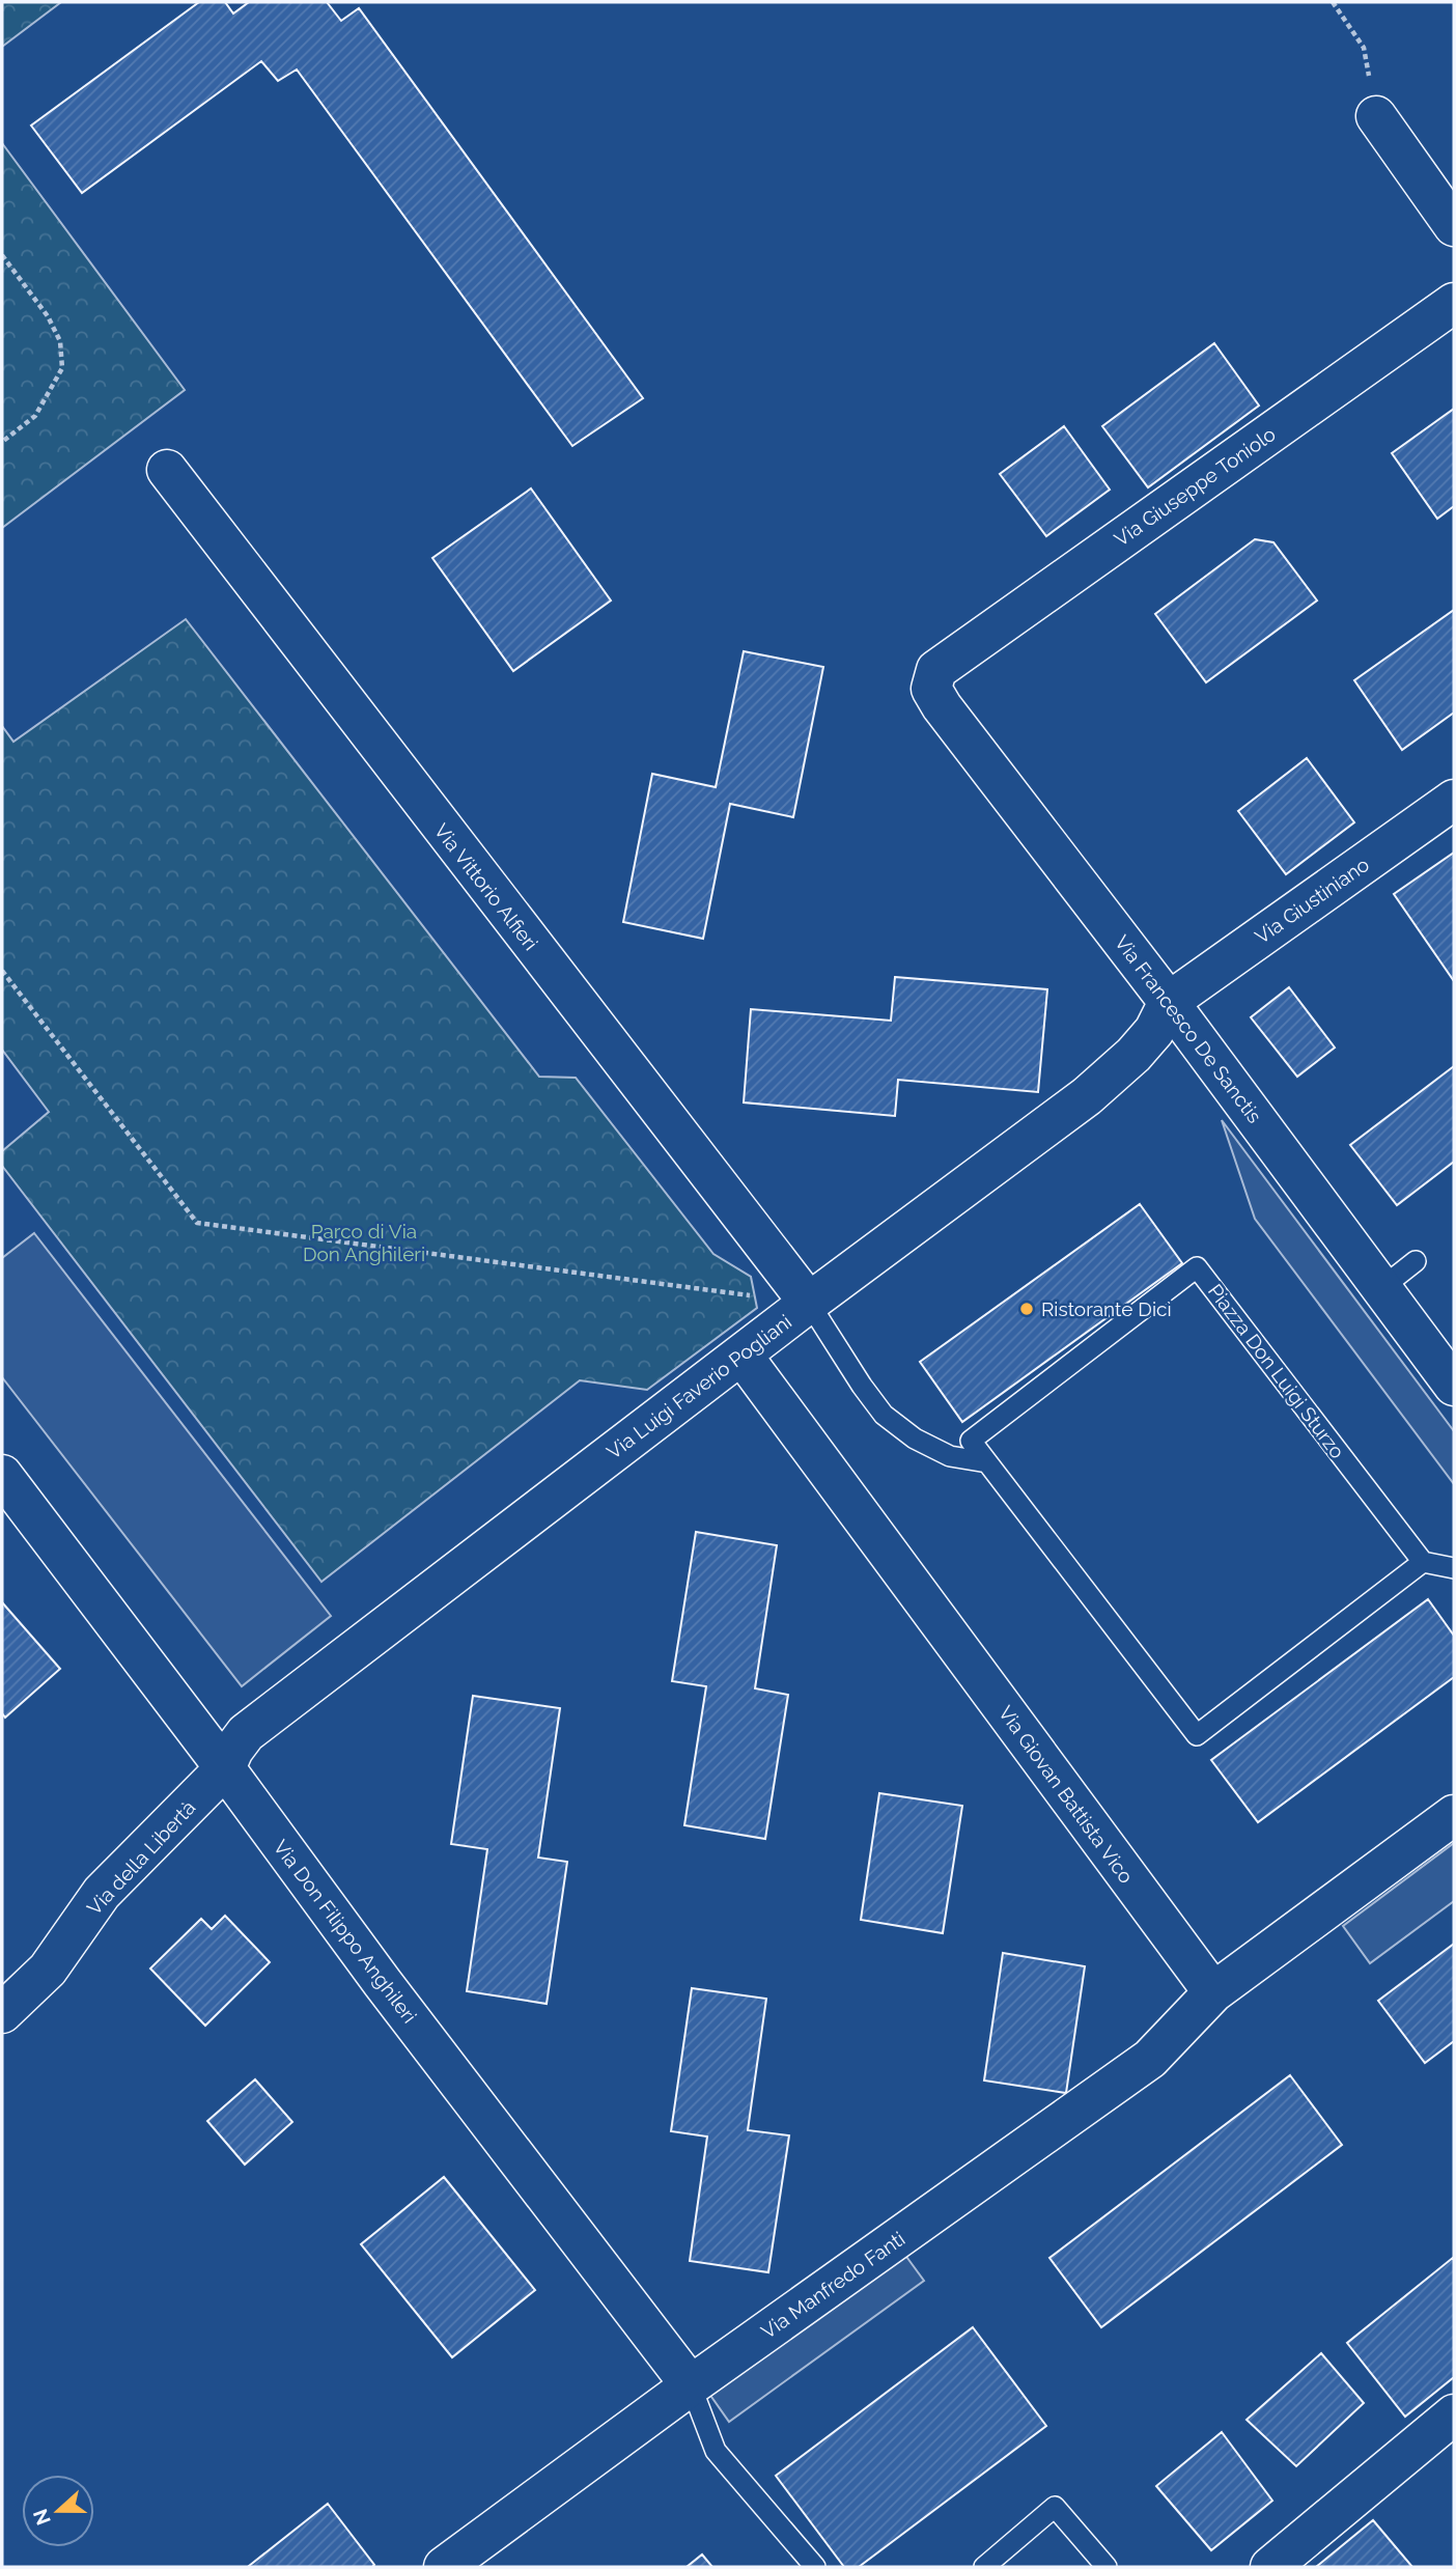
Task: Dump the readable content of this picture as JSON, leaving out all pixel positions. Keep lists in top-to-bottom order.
{
  "streets": {
    "street": [
      "Via Giuseppe Toniolo",
      "Via Vittorio Alfieri",
      "Via Giustiniano",
      "Via Francesco De Sanctis",
      "Via Luigi Faverio Pogliani",
      "Via Giovan Battista Vico",
      "Via della Libertà",
      "Via Don Filippo Anghileri",
      "Via Manfredo Fanti"
    ],
    "lane": ["Piazza Don Luigi Sturzo"]
  },
  "crossings": [
    ["Via Giuseppe Toniolo", "Via Francesco De Sanctis"],
    ["Via Vittorio Alfieri", "Via Luigi Faverio Pogliani"],
    ["Via Giustiniano", "Via Francesco De Sanctis"],
    ["Via Giustiniano", "Via Luigi Faverio Pogliani"],
    ["Via Francesco De Sanctis", "Via Luigi Faverio Pogliani"],
    ["Via Luigi Faverio Pogliani", "Via Giovan Battista Vico"],
    ["Via Luigi Faverio Pogliani", "Via della Libertà"],
    ["Via Luigi Faverio Pogliani", "Via Don Filippo Anghileri"],
    ["Via Giovan Battista Vico", "Via Manfredo Fanti"],
    ["Via della Libertà", "Via Don Filippo Anghileri"],
    ["Via Don Filippo Anghileri", "Via Manfredo Fanti"]
  ],
  "parks": ["Parco di Via Don Anghileri"],
  "places": ["Ristorante Dicì"],
  "north": "left"
}
